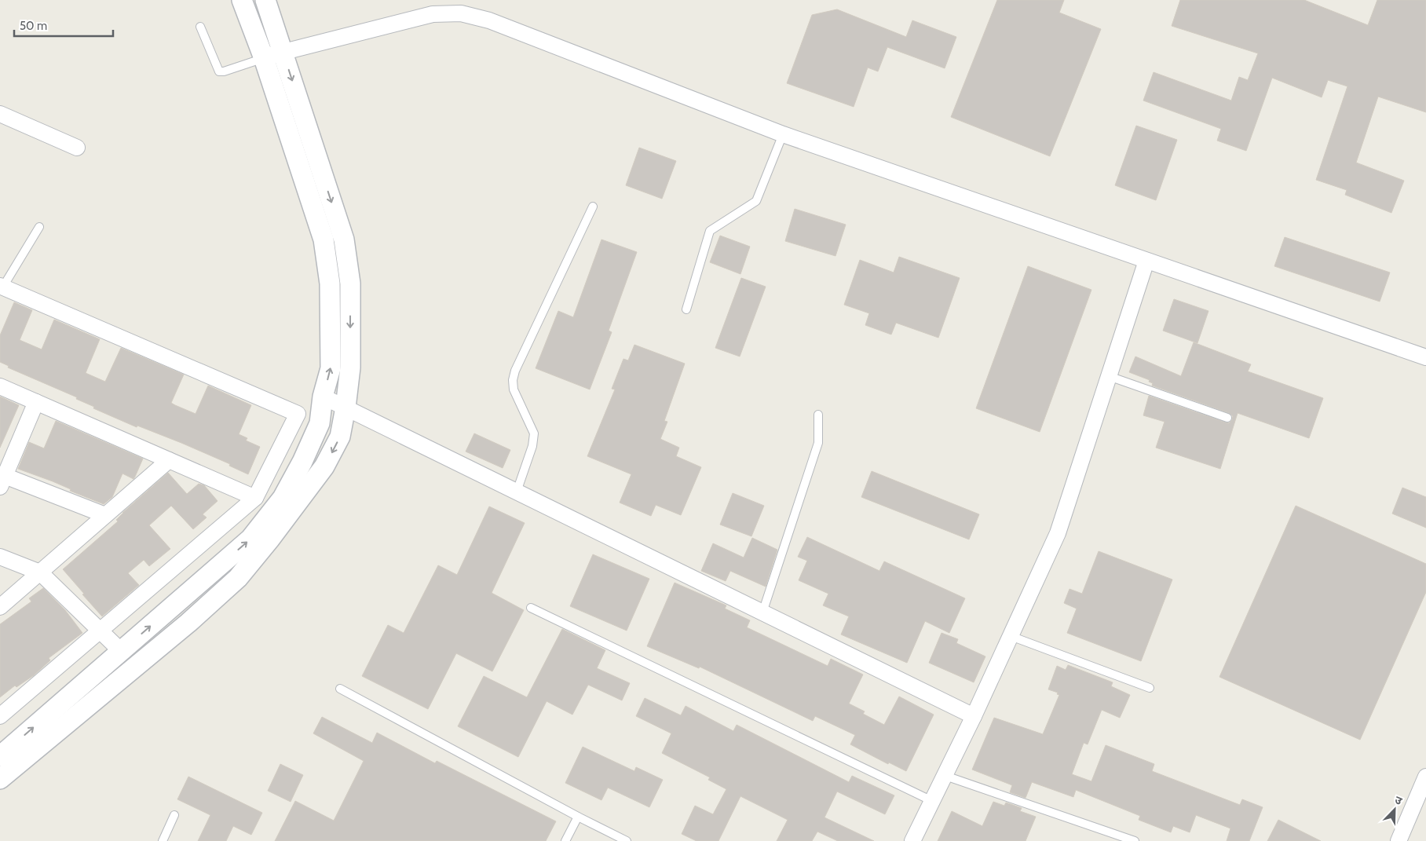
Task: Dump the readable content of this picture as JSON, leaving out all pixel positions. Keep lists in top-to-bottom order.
{
  "scale_bar": "50 m",
  "north": "top right"
}
